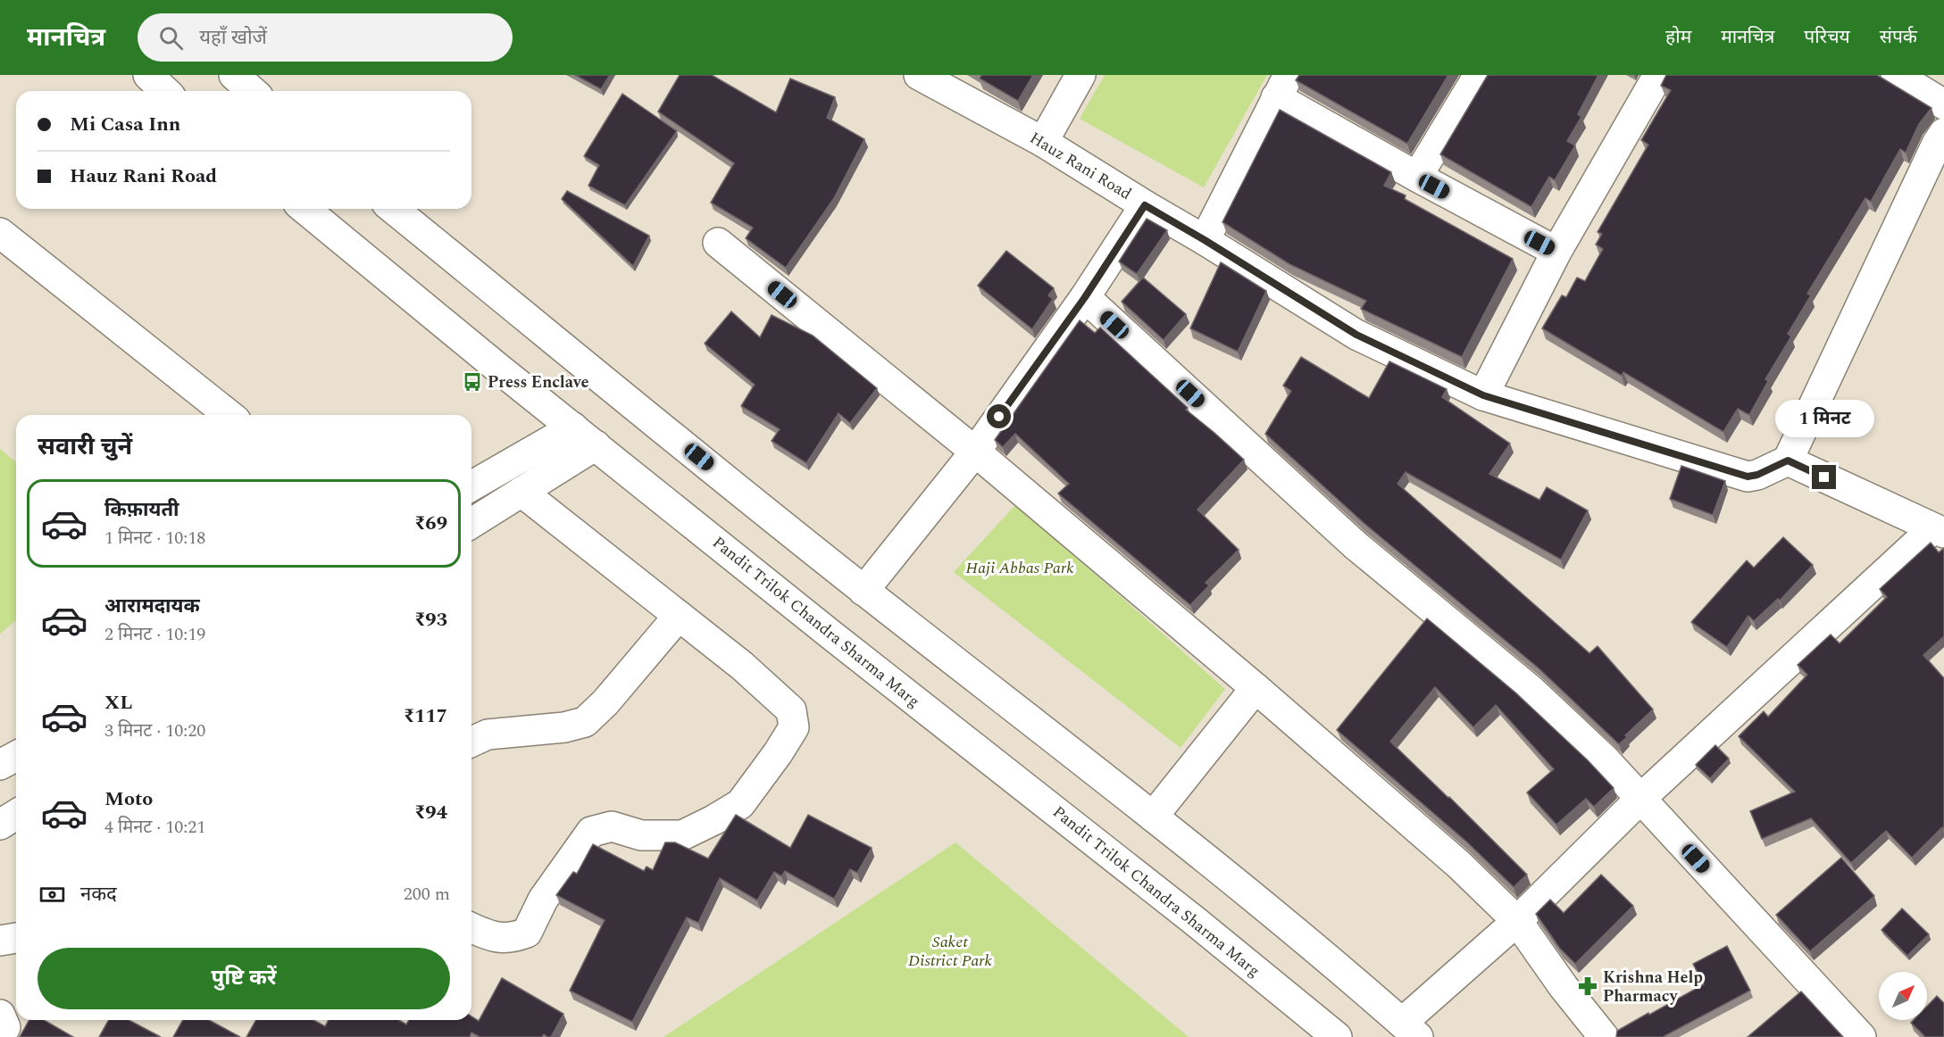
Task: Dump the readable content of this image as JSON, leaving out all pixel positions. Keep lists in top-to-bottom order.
{
  "streets": {
    "street": ["Hauz Rani Road", "Pandit Trilok Chandra Sharma Marg"]
  },
  "parks": ["Haji Abbas Park", "Saket District Park"],
  "places": {
    "bus stop": ["Press Enclave"],
    "pharmacy": ["Krishna Help Pharmacy"]
  },
  "north": "top right",
  "page": {
    "header": "मानचित्र",
    "search": "यहाँ खोजें",
    "nav": [
      "होम",
      "मानचित्र",
      "परिचय",
      "संपर्क"
    ],
    "banner": ["Mi Casa Inn", "Hauz Rani Road"],
    "bubble": "1 मिनट",
    "heading": "सवारी चुनें",
    "list": [
      {
        "name": "किफ़ायती",
        "note": "1 मिनट · 10:18",
        "value": "₹69"
      },
      {
        "name": "आरामदायक",
        "note": "2 मिनट · 10:19",
        "value": "₹93"
      },
      {
        "name": "XL",
        "note": "3 मिनट · 10:20",
        "value": "₹117"
      },
      {
        "name": "Moto",
        "note": "4 मिनट · 10:21",
        "value": "₹94"
      }
    ],
    "pay": ["नकद", "200 m"],
    "buttons": "पुष्टि करें"
  }
}
